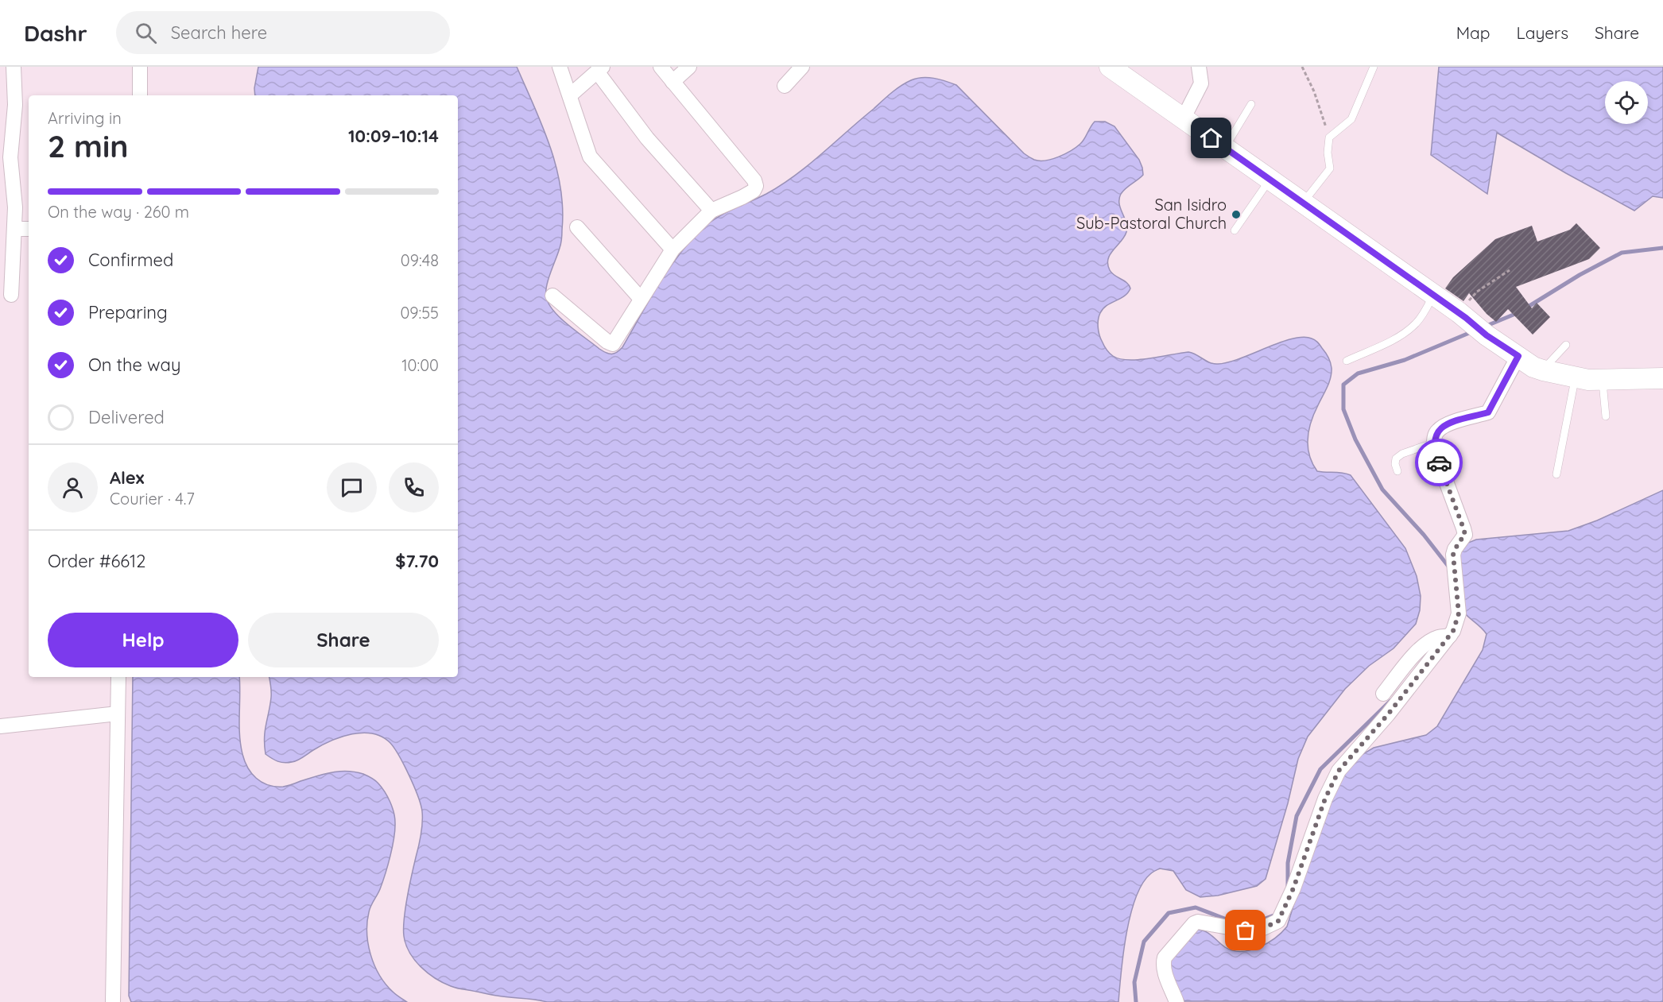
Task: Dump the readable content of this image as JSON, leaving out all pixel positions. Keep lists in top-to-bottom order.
{
  "places": ["San Isidro Sub-Pastoral Church"],
  "page": {
    "header": "Dashr",
    "search": "Search here",
    "nav": ["Map", "Layers", "Share"],
    "heading": ["2 min", "Arriving in", "10:09–10:14"],
    "panel": [
      "Alex",
      "Courier · 4.7",
      "Order #6612",
      "$7.70"
    ],
    "bar": "On the way · 260 m",
    "list": [
      ["Confirmed", "09:48"],
      ["Preparing", "09:55"],
      ["On the way", "10:00"],
      "Delivered"
    ],
    "buttons": ["Help", "Share"]
  }
}
